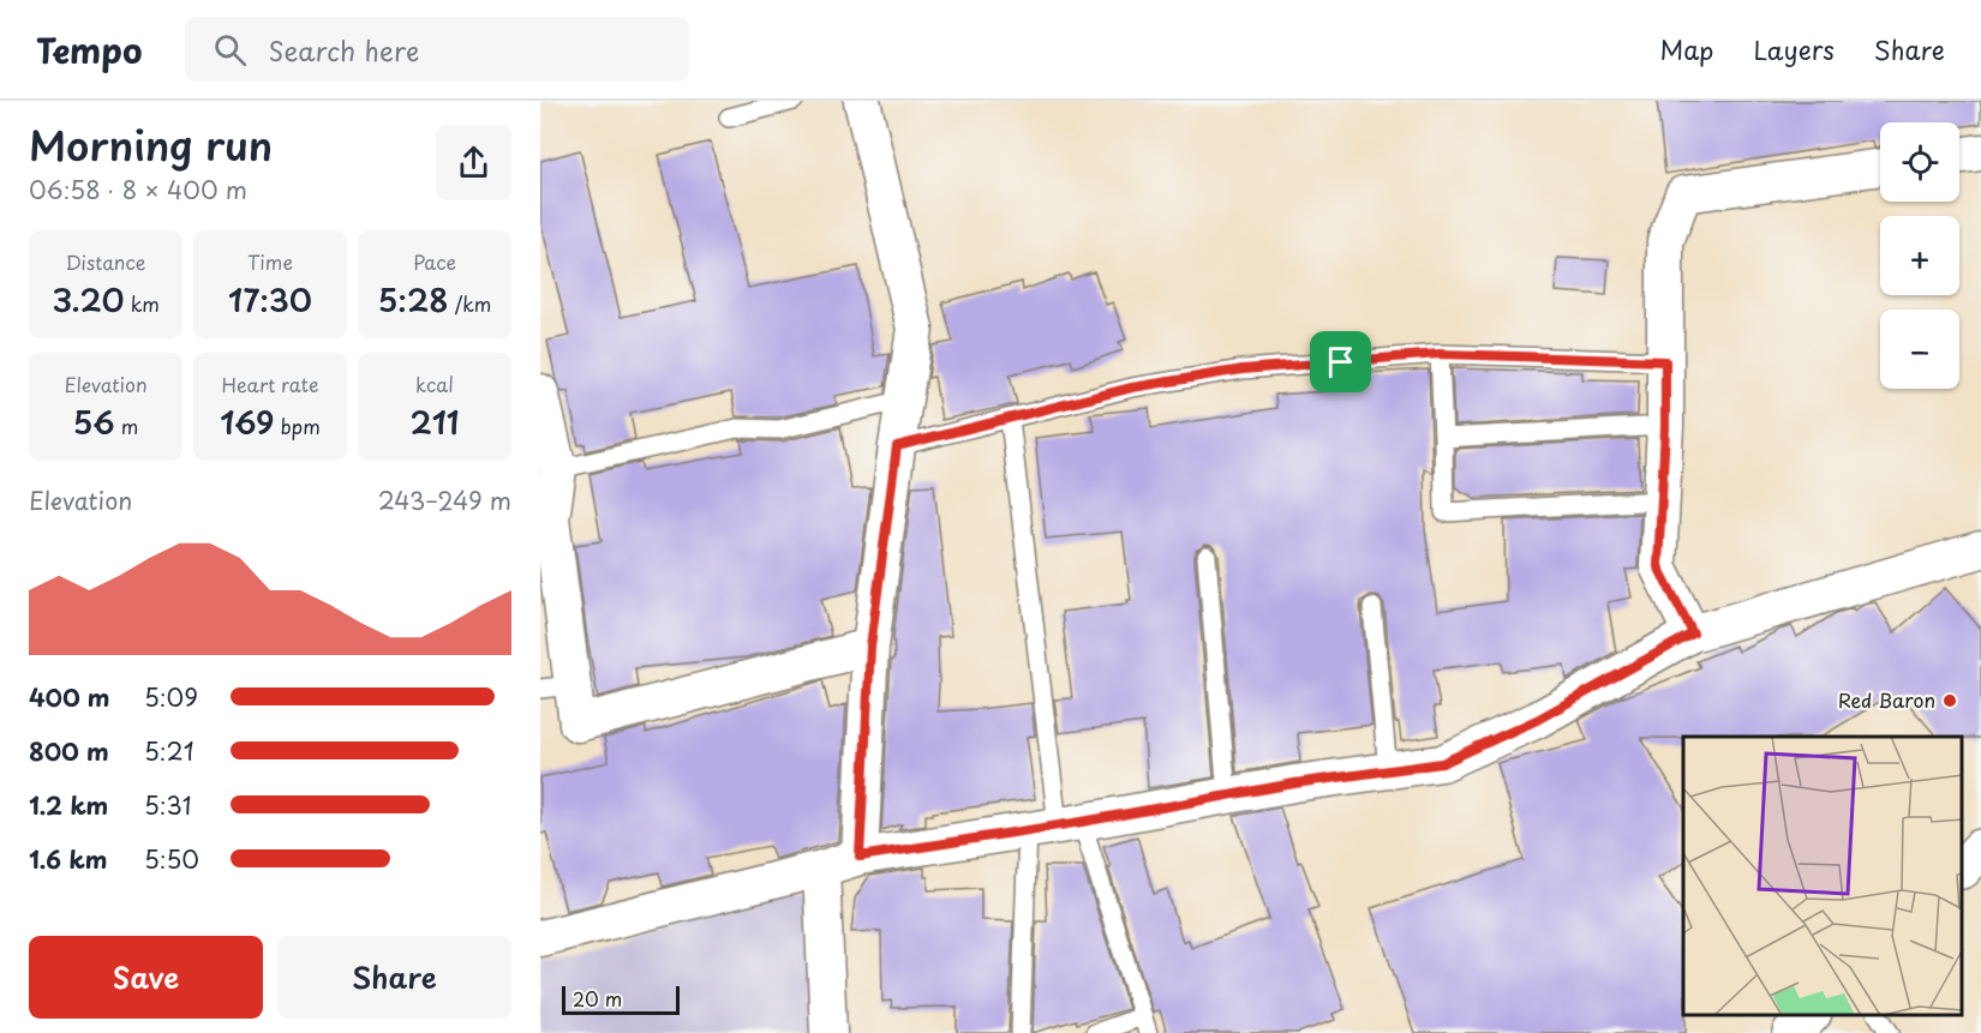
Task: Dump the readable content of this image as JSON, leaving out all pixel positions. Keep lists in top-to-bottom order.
{
  "places": ["Red Baron"],
  "scale_bar": "20 m",
  "page": {
    "header": "Tempo",
    "search": "Search here",
    "nav": ["Map", "Layers", "Share"],
    "heading": ["Morning run", "06:58 · 8 × 400 m"],
    "map_buttons": ["+", "−"],
    "stats": [
      ["Distance", "3.20 km"],
      ["Time", "17:30"],
      ["Pace", "5:28 /km"],
      ["Elevation", "56 m"],
      ["Heart rate", "169 bpm"],
      ["kcal", "211"]
    ],
    "chart": ["Elevation", "243–249 m"],
    "list": [
      {
        "name": "400 m",
        "note": "5:09"
      },
      {
        "name": "800 m",
        "note": "5:21"
      },
      {
        "name": "1.2 km",
        "note": "5:31"
      },
      {
        "name": "1.6 km",
        "note": "5:50"
      }
    ],
    "buttons": ["Save", "Share"],
    "scale": "20 m"
  }
}
